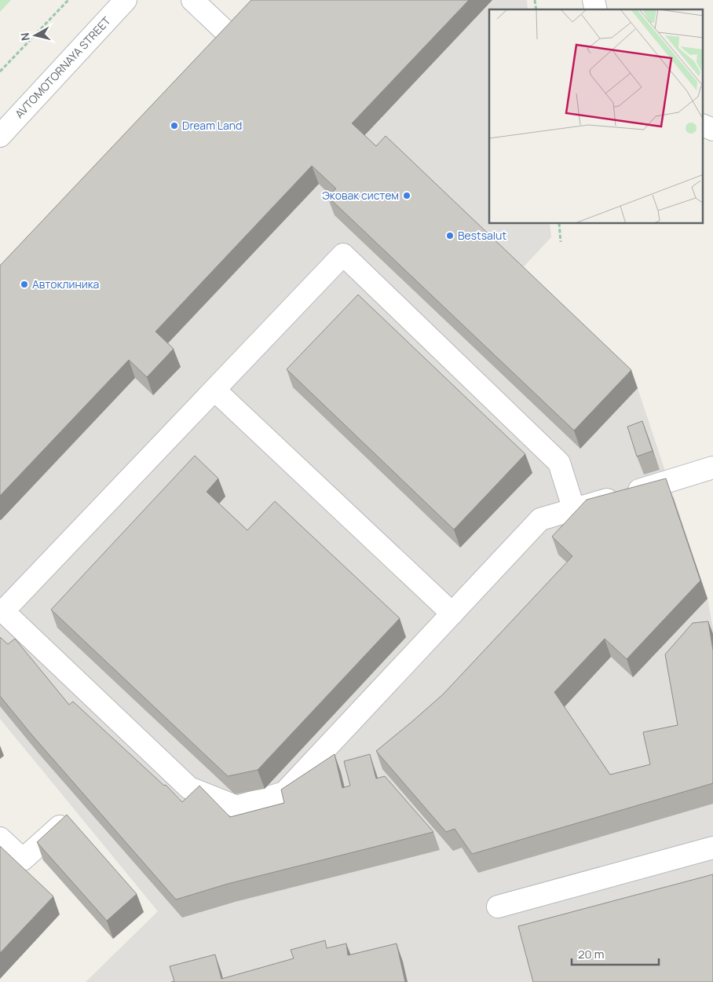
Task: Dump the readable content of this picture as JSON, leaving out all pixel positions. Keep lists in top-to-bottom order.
{
  "streets": {
    "street": ["AVTOMOTORNAYA STREET"]
  },
  "places": [
    "Dream Land",
    "Эковак систем",
    "Bestsalut",
    "Автоклиника"
  ],
  "scale_bar": "20 m",
  "north": "left"
}
